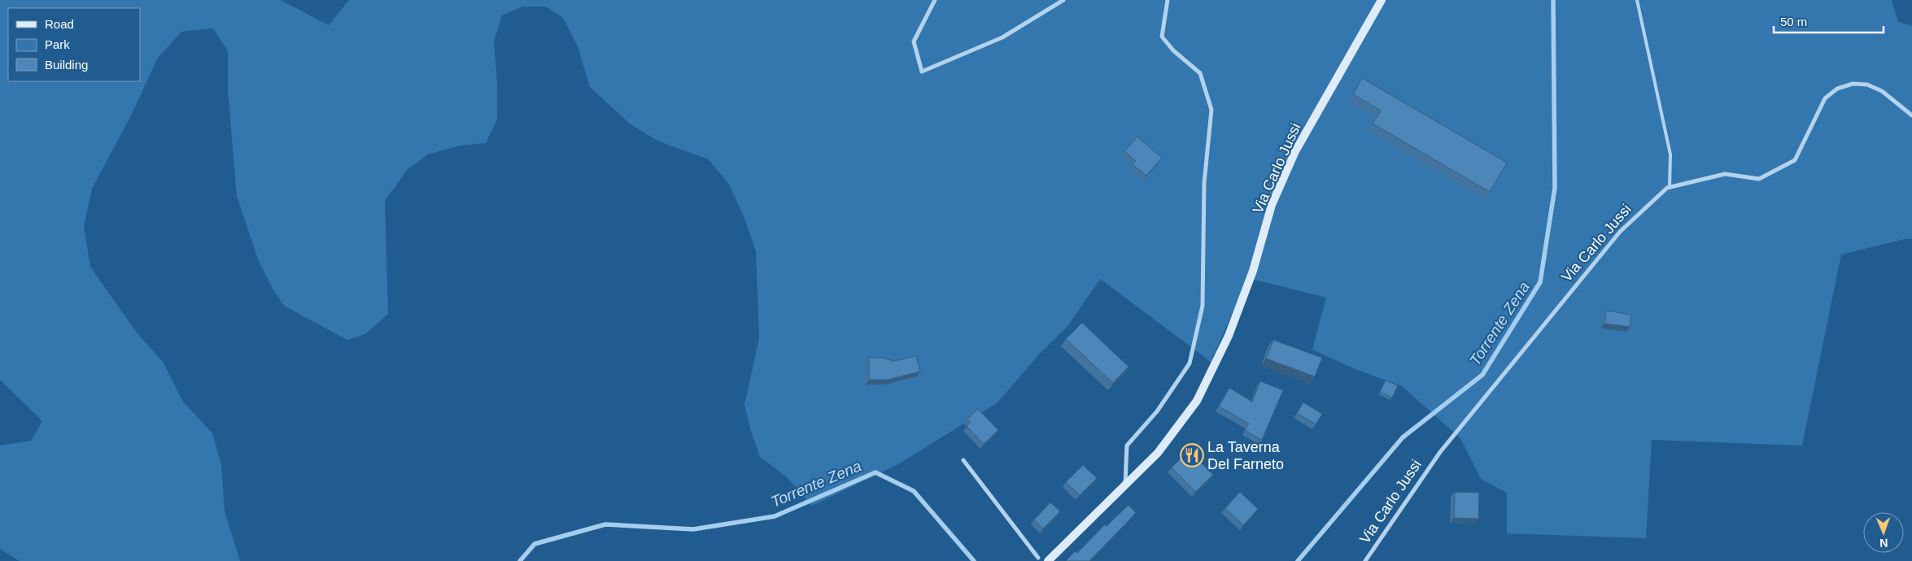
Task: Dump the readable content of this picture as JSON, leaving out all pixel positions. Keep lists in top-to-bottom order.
{
  "streets": {
    "street": ["Via Carlo Jussi"]
  },
  "water": ["Torrente Zena"],
  "places": {
    "restaurant": ["La Taverna Del Farneto"]
  },
  "legend": ["Road", "Park", "Building"],
  "scale_bar": "50 m",
  "north": "bottom"
}
